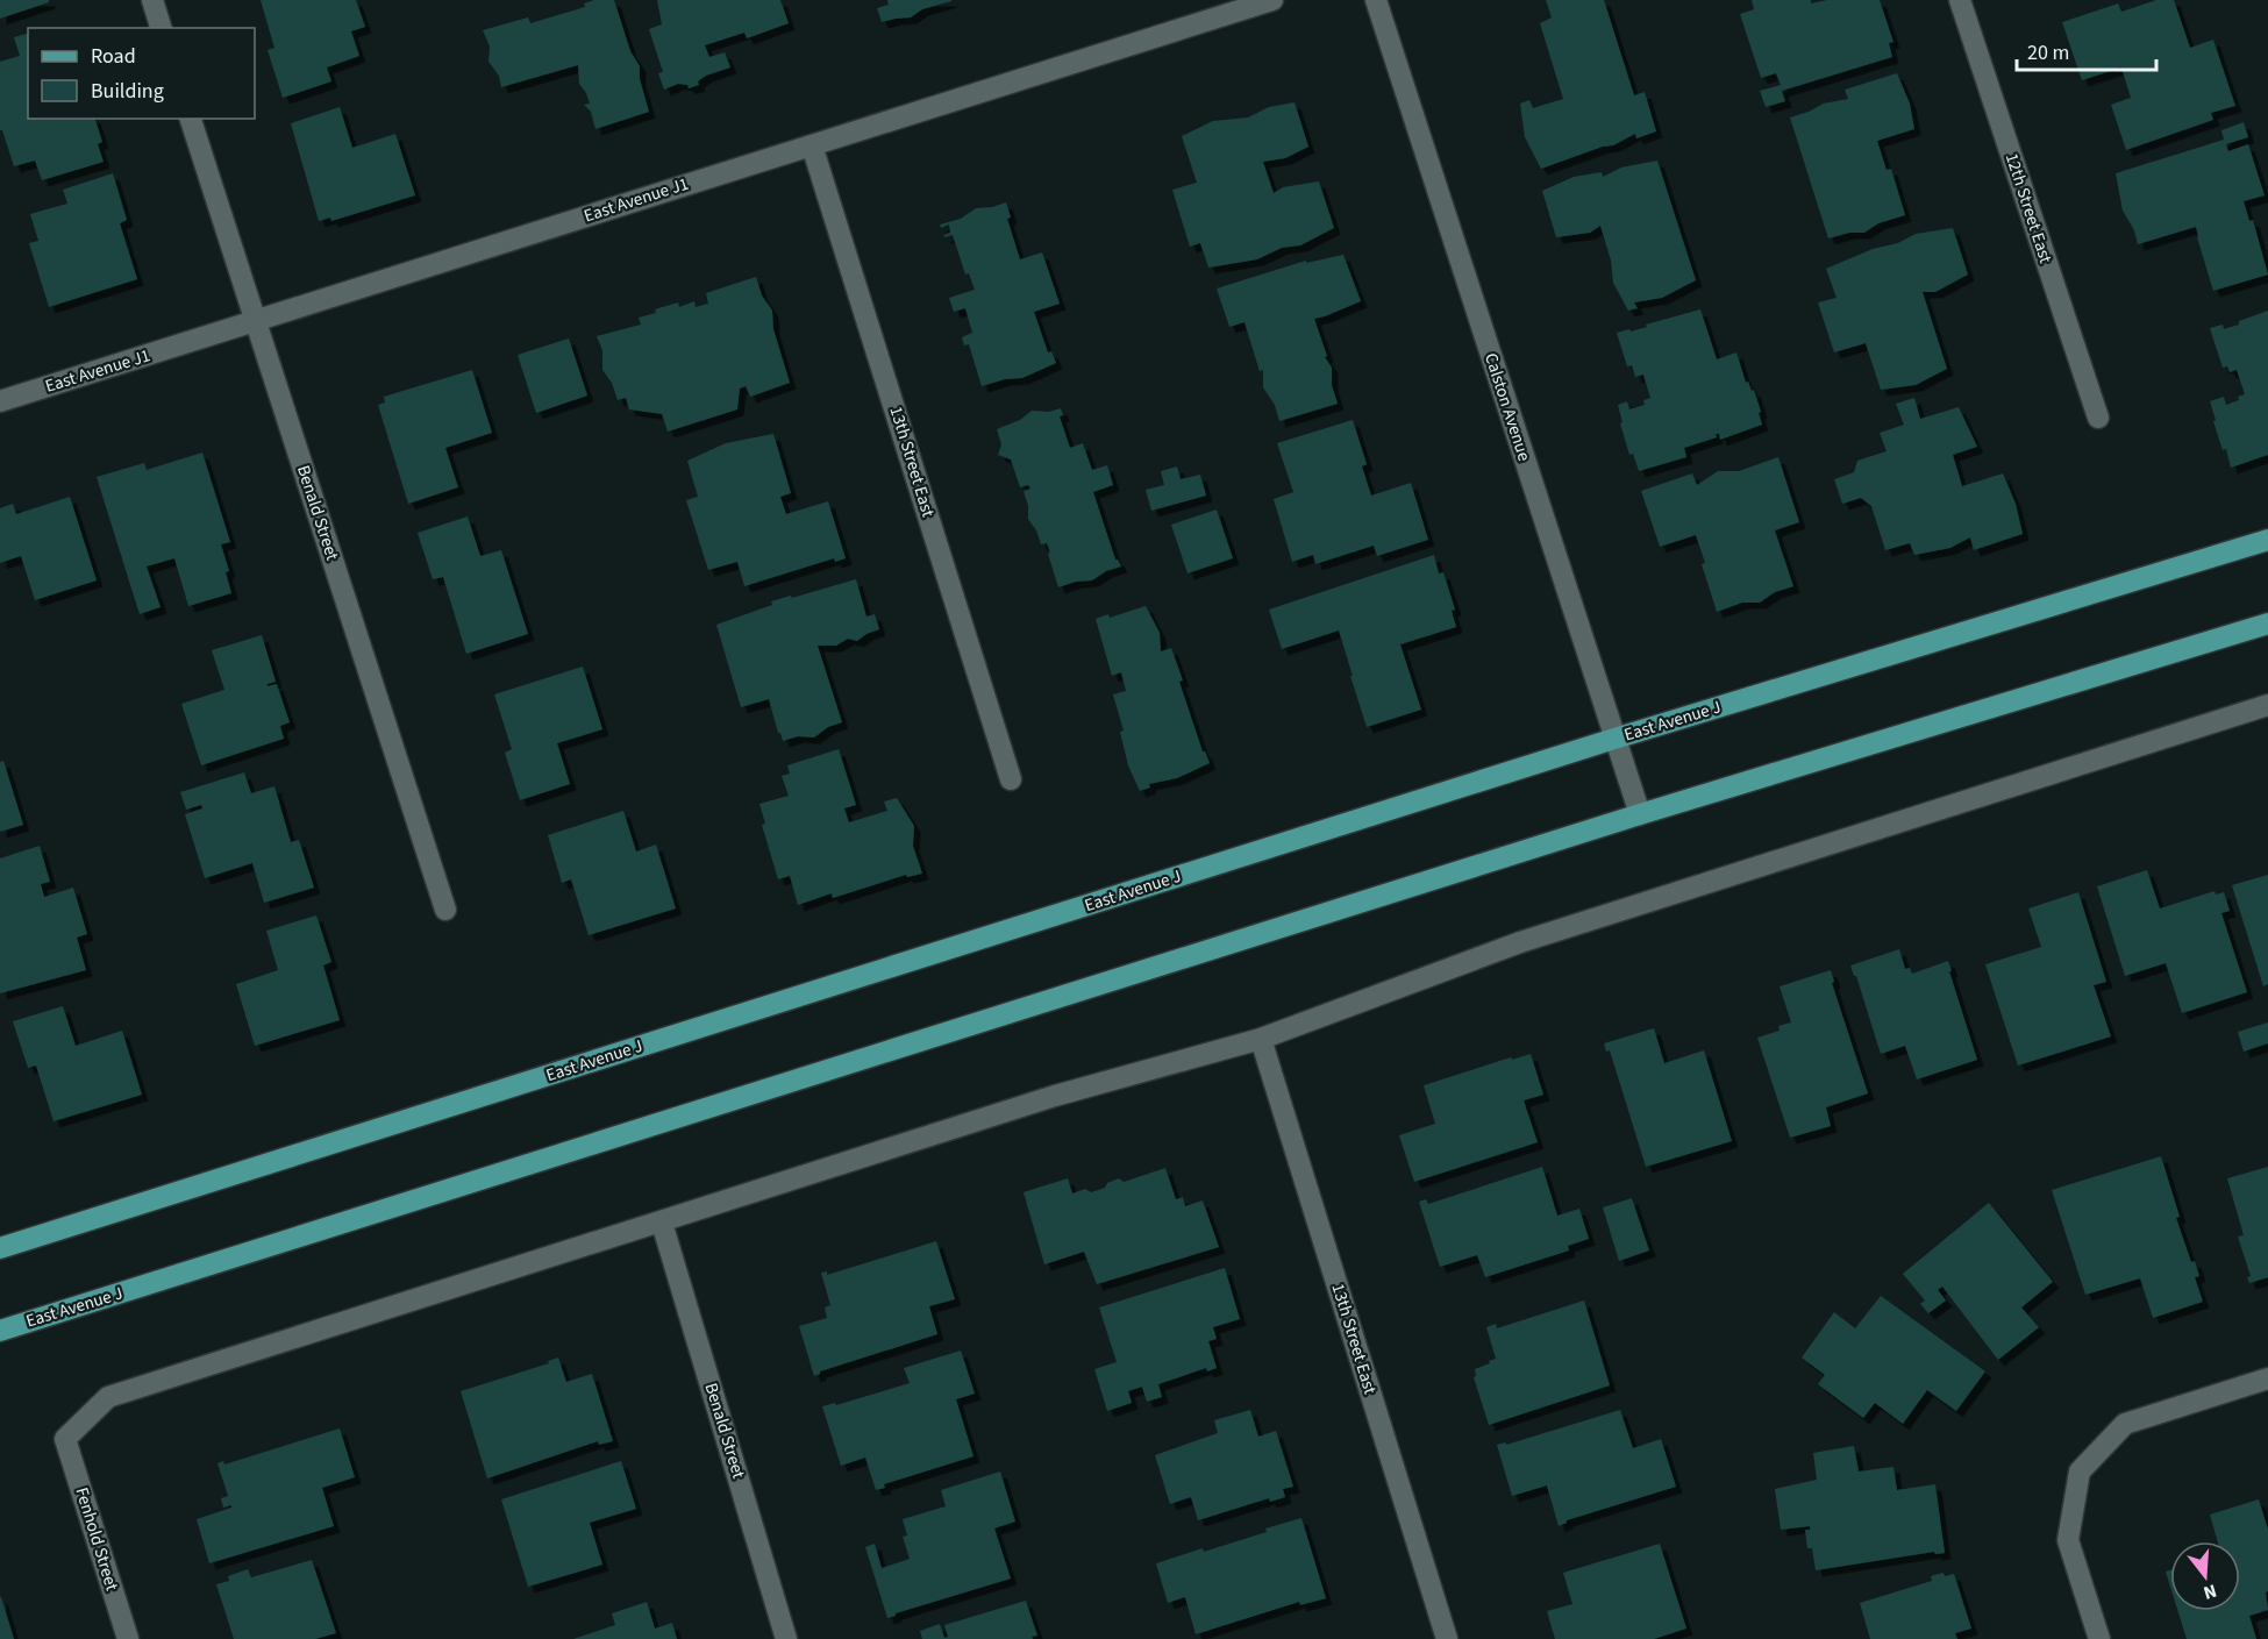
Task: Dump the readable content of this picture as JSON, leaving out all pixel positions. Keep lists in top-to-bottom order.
{
  "streets": {
    "main road": ["East Avenue J"],
    "street": [
      "East Avenue J1",
      "12th Street East",
      "Calston Avenue",
      "13th Street East",
      "Benald Street",
      "Fenhold Street"
    ]
  },
  "crossings": [
    ["East Avenue J1", "13th Street East"],
    ["East Avenue J1", "Benald Street"],
    ["Calston Avenue", "East Avenue J"],
    ["Benald Street", "Fenhold Street"]
  ],
  "legend": ["Road", "Building"],
  "scale_bar": "20 m",
  "north": "bottom"
}
